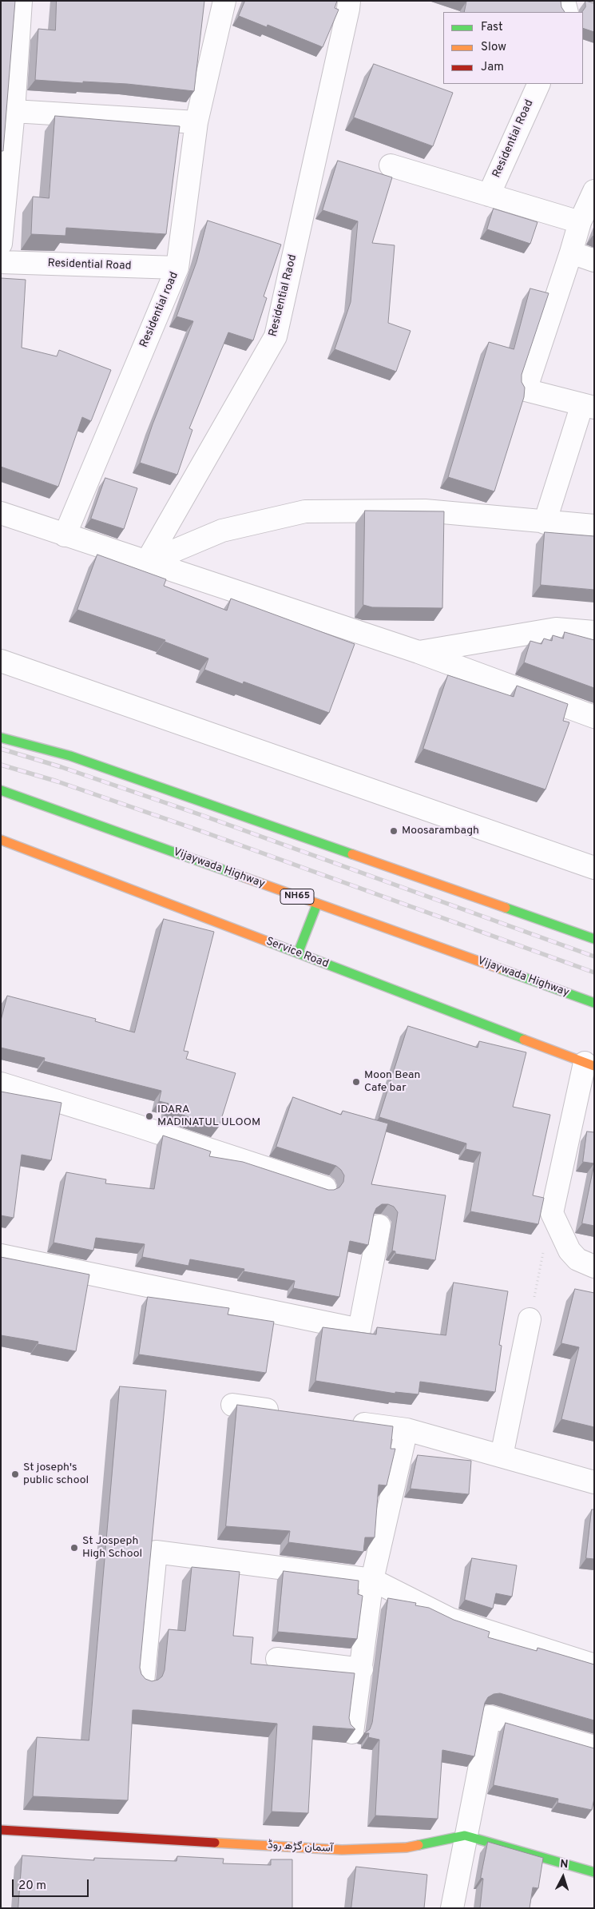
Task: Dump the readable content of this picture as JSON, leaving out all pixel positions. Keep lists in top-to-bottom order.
{
  "streets": {
    "main road": [
      "Vijaywada Highway",
      "NH65",
      "Service Road",
      "آسمان گڑھ روڈ"
    ],
    "street": ["Residential Road", "Residential Raod", "Residential road"]
  },
  "crossings": [
    ["Residential Road", "Residential road"]
  ],
  "places": [
    "Moosarambagh",
    "Moon Bean Cafe bar",
    "IDARA MADINATUL ULOOM",
    "St joseph's public school",
    "St Jospeph High School"
  ],
  "legend": ["Fast", "Slow", "Jam"],
  "scale_bar": "20 m",
  "north": "top"
}
